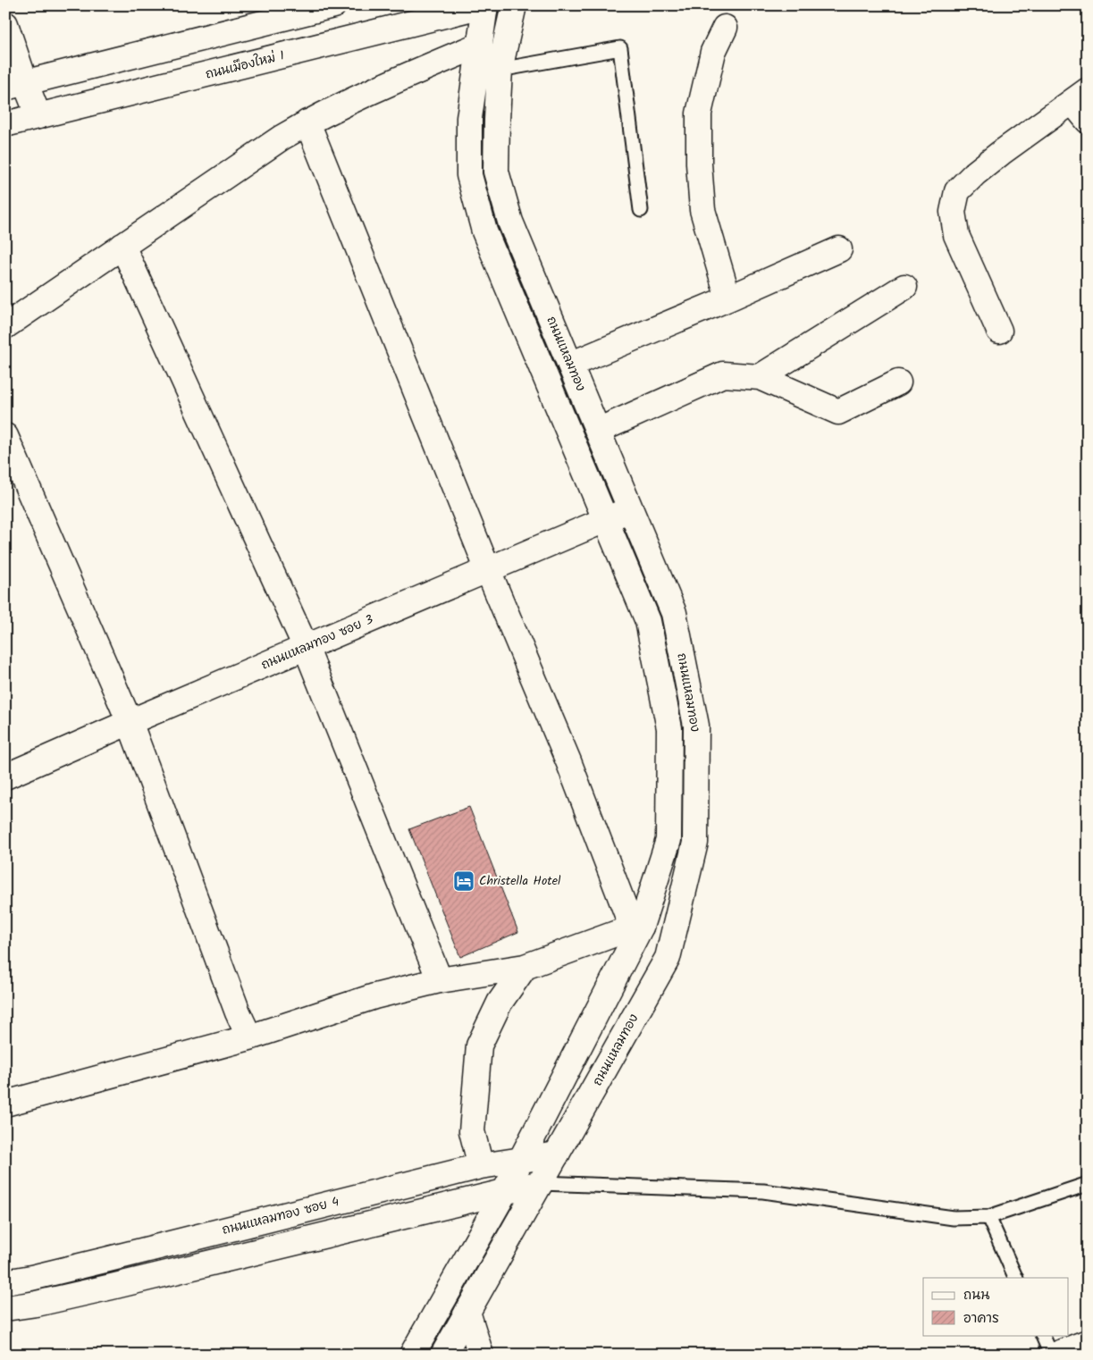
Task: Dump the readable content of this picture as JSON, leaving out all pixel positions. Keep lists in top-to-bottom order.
{
  "streets": {
    "street": [
      "ถนนเมืองใหม่ 1",
      "ถนนแหลมทอง",
      "ถนนแหลมทอง ซอย 3",
      "ถนนแหลมทอง ซอย 4"
    ]
  },
  "crossings": [
    ["ถนนเมืองใหม่ 1", "ถนนแหลมทอง"],
    ["ถนนแหลมทอง", "ถนนแหลมทอง ซอย 3"],
    ["ถนนแหลมทอง", "ถนนแหลมทอง ซอย 4"]
  ],
  "places": {
    "hotel": ["Christella Hotel"]
  },
  "legend": ["ถนน", "อาคาร"]
}
